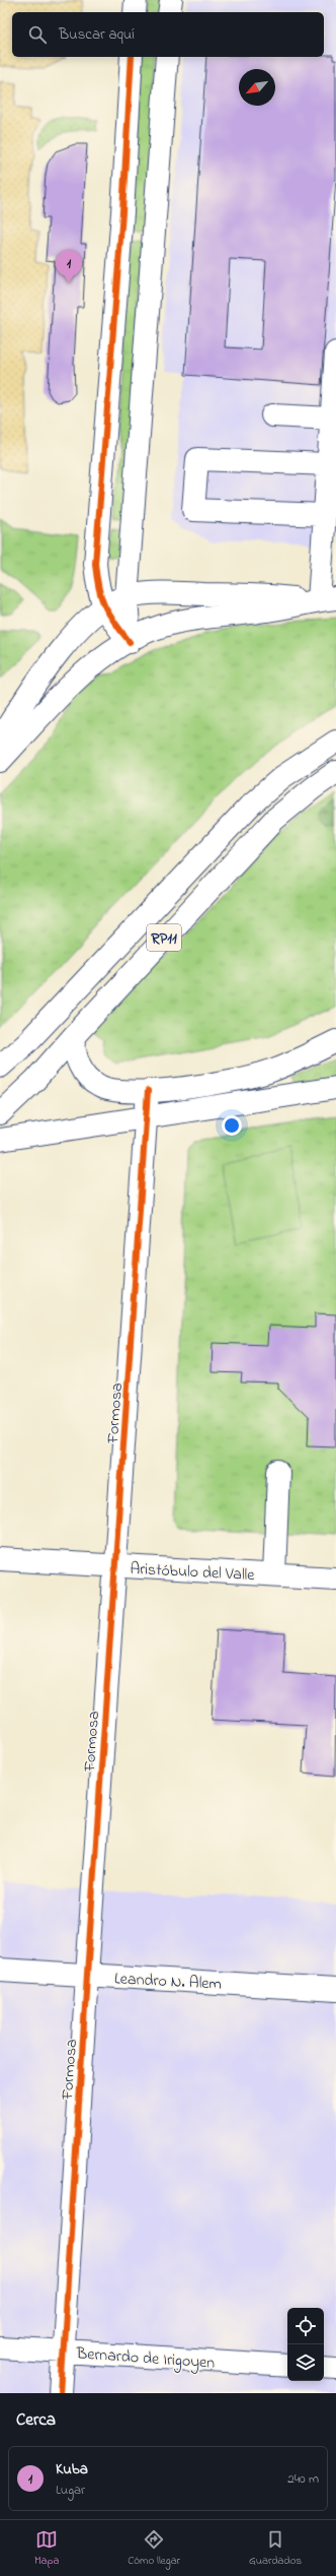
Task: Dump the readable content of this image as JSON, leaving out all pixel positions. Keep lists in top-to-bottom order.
{
  "streets": {
    "street": [
      "RP11",
      "Formosa",
      "Aristóbulo del Valle",
      "Leandro N. Alem",
      "Bernardo de Irigoyen"
    ]
  },
  "crossings": [
    ["Formosa", "Aristóbulo del Valle"],
    ["Formosa", "Leandro N. Alem"],
    ["Formosa", "Bernardo de Irigoyen"]
  ],
  "north": "bottom left",
  "page": {
    "search": "Buscar aquí",
    "pins": "1",
    "heading": "Cerca",
    "list": [
      {
        "mark": "1",
        "name": "Kuba",
        "note": "Lugar",
        "value": "240 m"
      }
    ],
    "nav": ["Mapa", "Cómo llegar", "Guardados"]
  }
}
